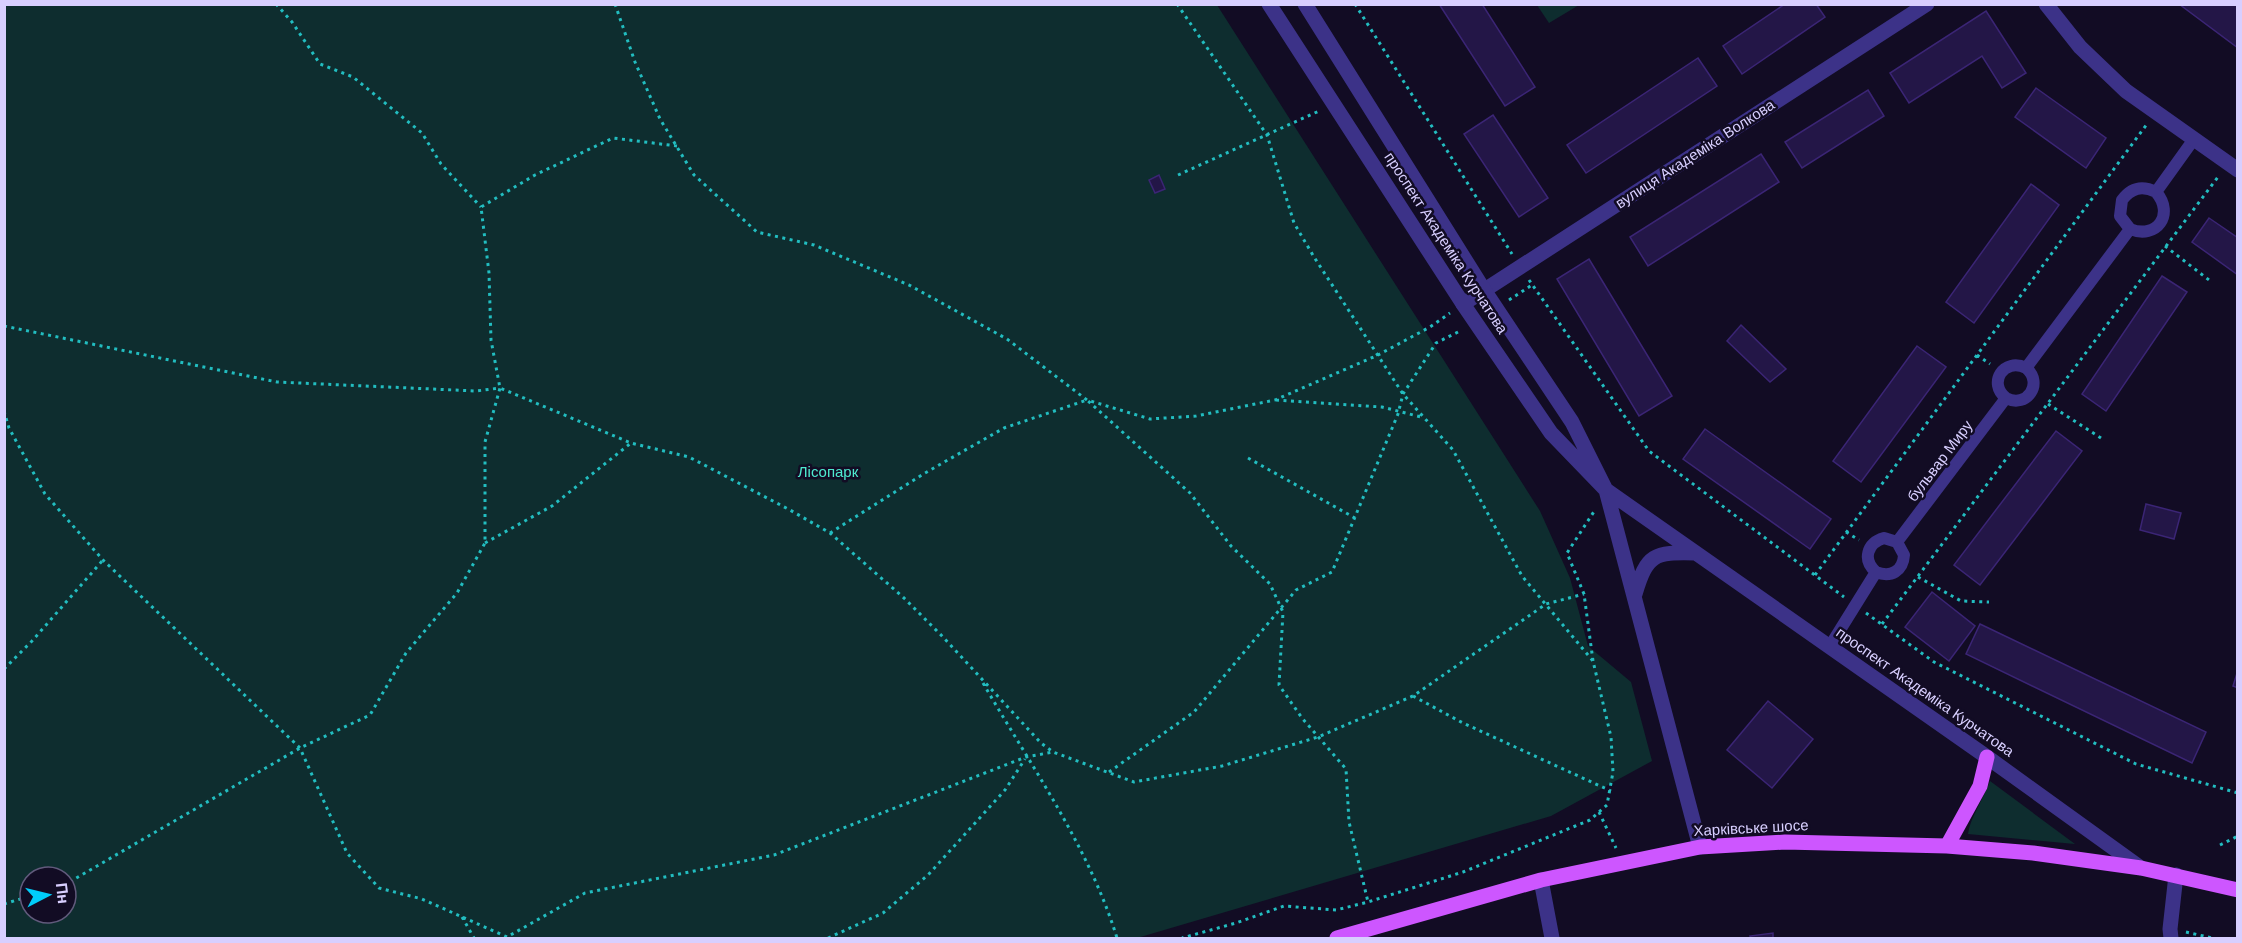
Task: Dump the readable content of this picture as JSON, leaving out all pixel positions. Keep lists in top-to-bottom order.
{
  "streets": {
    "main road": ["проспект Академіка Курчатова", "Харківське шосе"],
    "street": ["вулиця Академіка Волкова", "бульвар Миру"]
  },
  "crossings": [
    ["вулиця Академіка Волкова", "проспект Академіка Курчатова"],
    ["проспект Академіка Курчатова", "Харківське шосе"]
  ],
  "parks": ["Лісопарк"],
  "north": "right"
}
